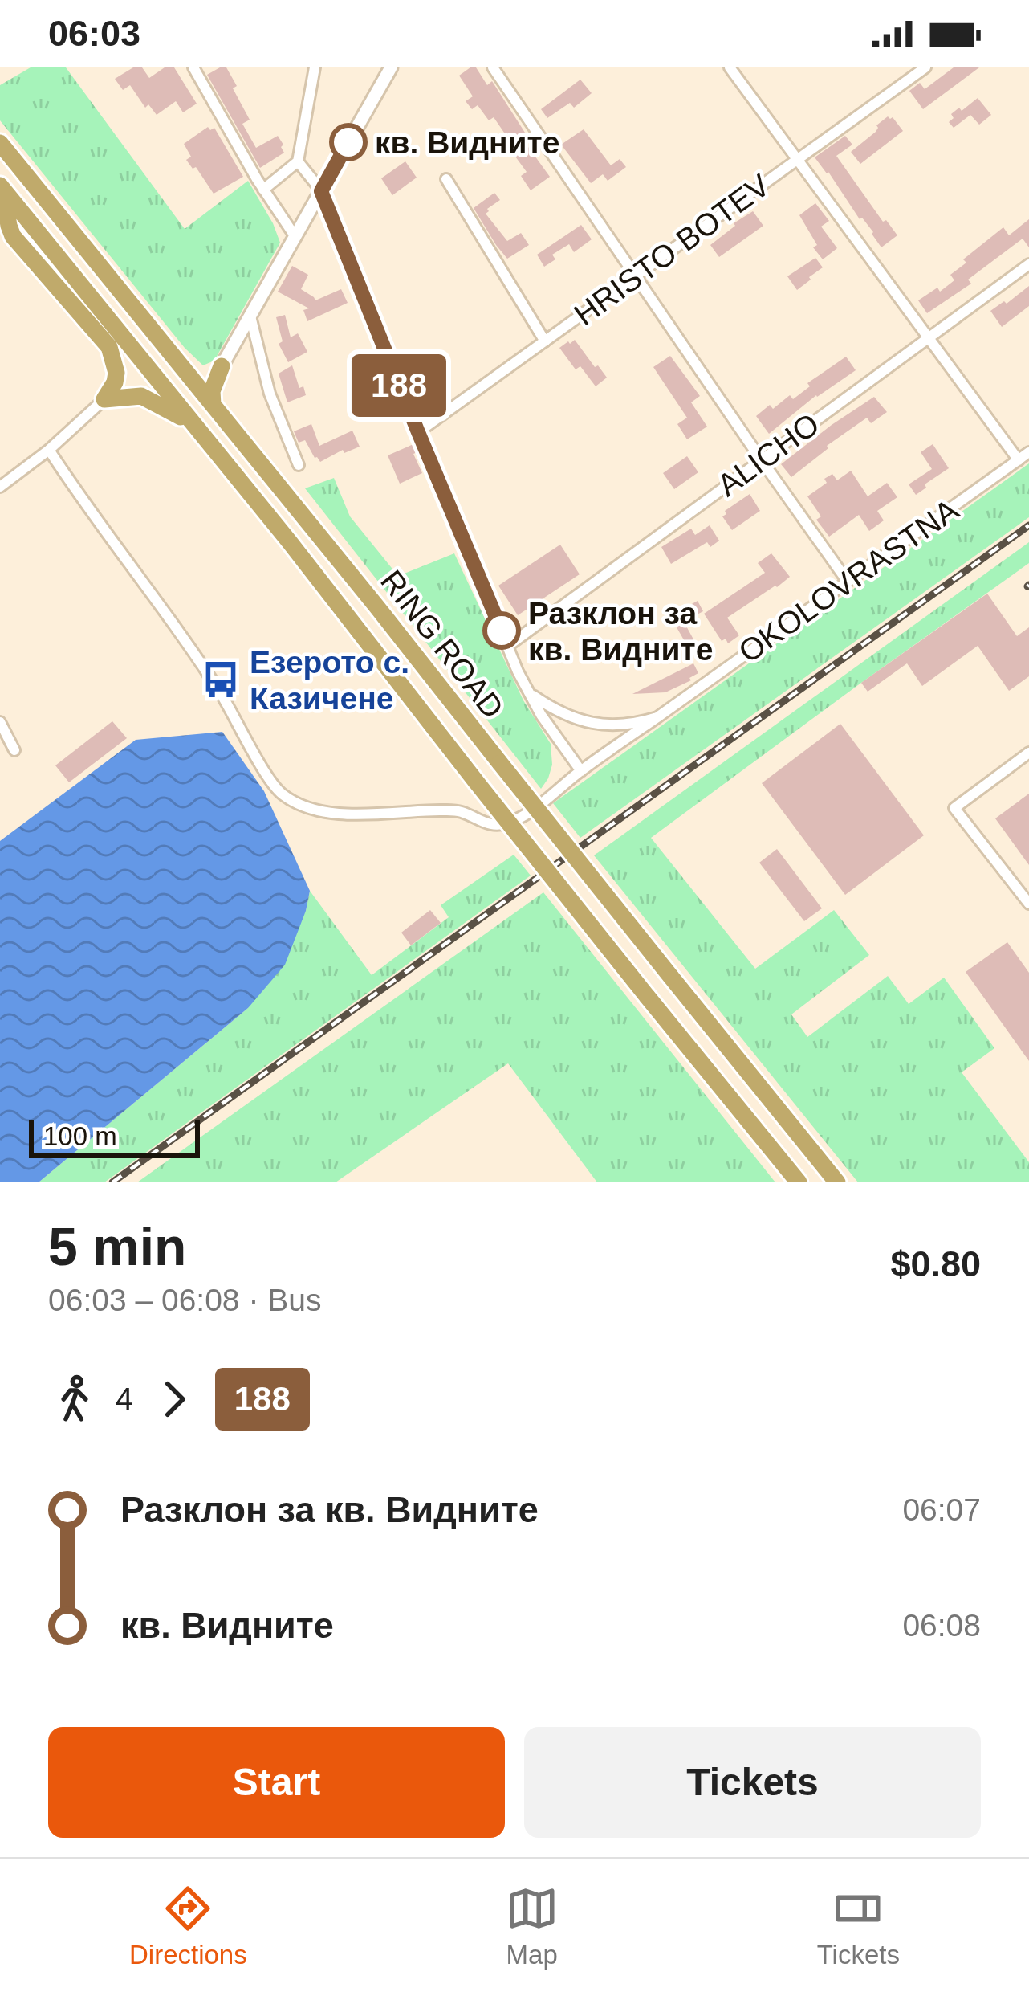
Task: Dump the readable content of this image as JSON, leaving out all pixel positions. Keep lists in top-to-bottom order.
{
  "streets": {
    "highway": ["RING ROAD"],
    "street": ["HRISTO BOTEV", "ALICHO", "OKOLOVRASTNA"]
  },
  "places": {
    "other": ["кв. Видните", "Разклон за кв. Видните"],
    "bus stop": ["Езерото с. Казичене"]
  },
  "lines": ["bus line 188"],
  "scale_bar": "100 m",
  "page": {
    "status": "06:03",
    "on_map": "188",
    "scale": "100 m",
    "heading": ["5 min", "06:03 – 06:08 · Bus", "$0.80"],
    "legs": ["4", "188"],
    "list": [
      {
        "name": "Разклон за кв. Видните",
        "value": "06:07"
      },
      {
        "name": "кв. Видните",
        "value": "06:08"
      }
    ],
    "buttons": ["Start", "Tickets"],
    "tabs": ["Directions", "Map", "Tickets"]
  }
}
